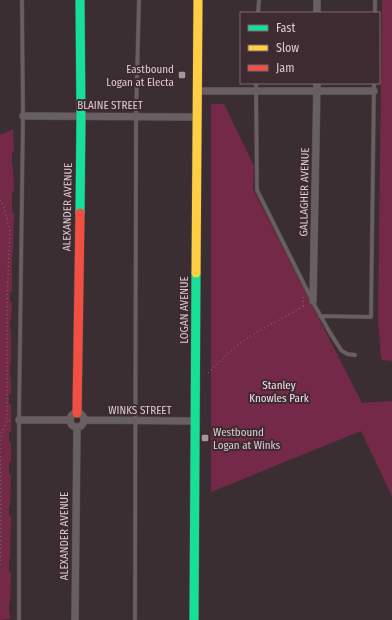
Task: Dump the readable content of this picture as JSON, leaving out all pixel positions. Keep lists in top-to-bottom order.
{
  "streets": {
    "main road": ["ALEXANDER AVENUE", "LOGAN AVENUE"],
    "street": ["BLAINE STREET", "GALLAGHER AVENUE", "WINKS STREET"]
  },
  "crossings": [
    ["BLAINE STREET", "ALEXANDER AVENUE"],
    ["BLAINE STREET", "LOGAN AVENUE"],
    ["ALEXANDER AVENUE", "WINKS STREET"],
    ["LOGAN AVENUE", "WINKS STREET"]
  ],
  "parks": ["Stanley Knowles Park"],
  "places": {
    "transit": ["Eastbound Logan at Electa", "Westbound Logan at Winks"]
  },
  "legend": ["Fast", "Slow", "Jam"]
}
